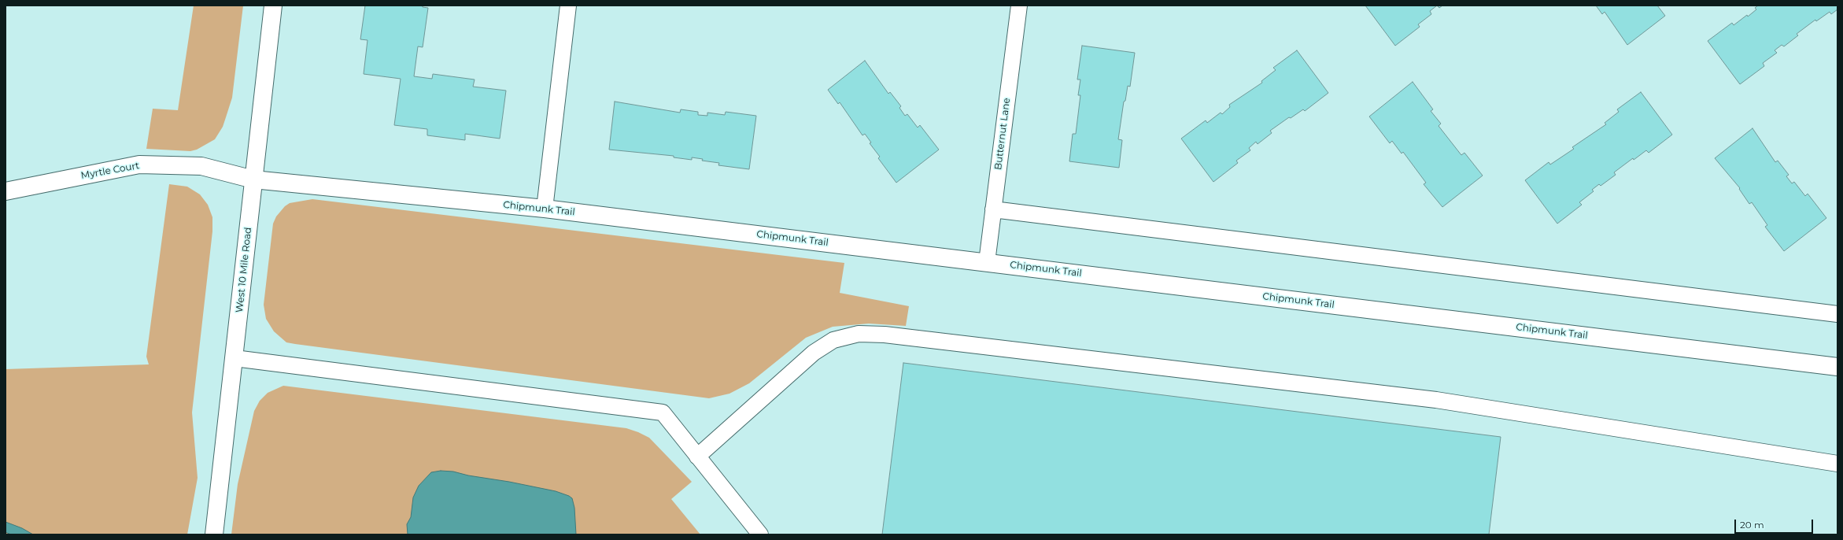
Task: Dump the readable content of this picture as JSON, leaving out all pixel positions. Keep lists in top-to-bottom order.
{
  "streets": {
    "street": ["Myrtle Court", "Chipmunk Trail", "West 10 Mile Road"],
    "lane": ["Butternut Lane"]
  },
  "crossings": [
    ["Butternut Lane", "Chipmunk Trail"],
    ["Myrtle Court", "Chipmunk Trail"],
    ["Myrtle Court", "West 10 Mile Road"],
    ["Chipmunk Trail", "West 10 Mile Road"]
  ],
  "scale_bar": "20 m"
}
